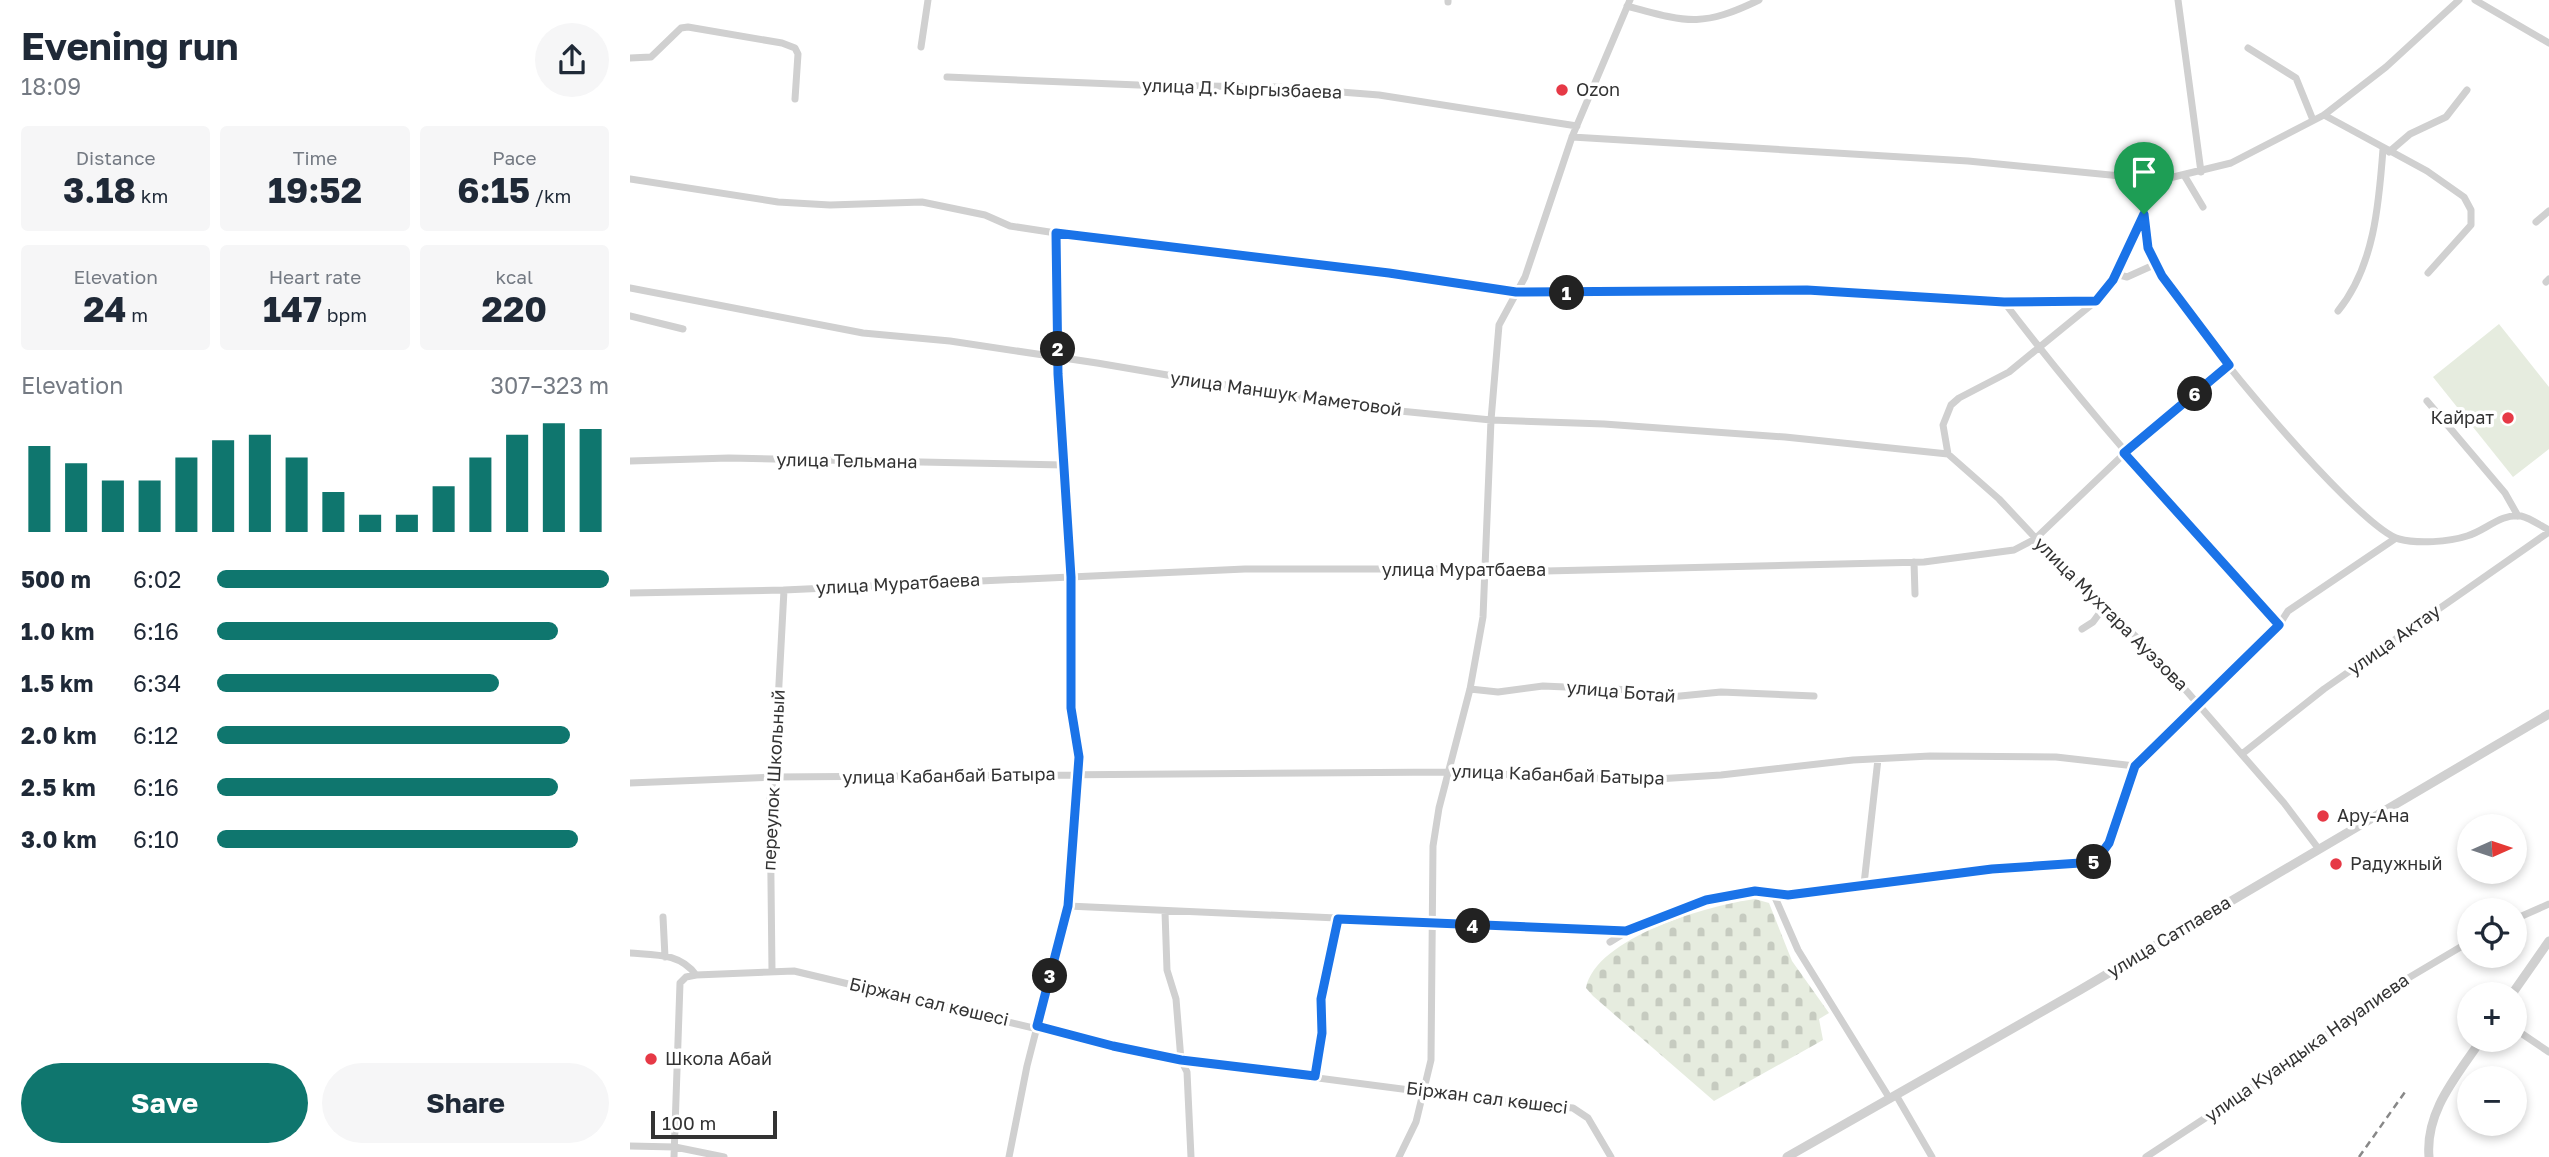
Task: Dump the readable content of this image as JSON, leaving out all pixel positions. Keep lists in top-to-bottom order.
{
  "streets": {
    "street": [
      "улица Д. Кыргызбаева",
      "улица Маншук Маметовой",
      "улица Тельмана",
      "улица Муратбаева",
      "улица Мухтара Ауэзова",
      "улица Актау",
      "улица Ботай",
      "улица Кабанбай Батыра",
      "переулок Школьный",
      "улица Сатпаева",
      "Біржан сал көшесі",
      "улица Куандыка Науалиева"
    ]
  },
  "crossings": [
    ["улица Маншук Маметовой", "улица Мухтара Ауэзова"],
    ["улица Муратбаева", "улица Мухтара Ауэзова"],
    ["улица Муратбаева", "переулок Школьный"],
    ["улица Мухтара Ауэзова", "улица Актау"],
    ["улица Мухтара Ауэзова", "улица Сатпаева"],
    ["улица Кабанбай Батыра", "переулок Школьный"],
    ["переулок Школьный", "Біржан сал көшесі"]
  ],
  "places": [
    "Ozon",
    "Кайрат",
    "Ару-Ана",
    "Радужный",
    "Школа Абай"
  ],
  "scale_bar": "100 m",
  "north": "right",
  "page": {
    "heading": ["Evening run", "18:09"],
    "stats": [
      ["Distance", "3.18 km"],
      ["Time", "19:52"],
      ["Pace", "6:15 /km"],
      ["Elevation", "24 m"],
      ["Heart rate", "147 bpm"],
      ["kcal", "220"]
    ],
    "pins": [
      "1",
      "2",
      "6",
      "5",
      "4",
      "3"
    ],
    "chart": ["Elevation", "307–323 m"],
    "list": [
      {
        "name": "500 m",
        "note": "6:02"
      },
      {
        "name": "1.0 km",
        "note": "6:16"
      },
      {
        "name": "1.5 km",
        "note": "6:34"
      },
      {
        "name": "2.0 km",
        "note": "6:12"
      },
      {
        "name": "2.5 km",
        "note": "6:16"
      },
      {
        "name": "3.0 km",
        "note": "6:10"
      }
    ],
    "map_buttons": ["+", "−"],
    "buttons": ["Save", "Share"],
    "scale": "100 m"
  }
}
